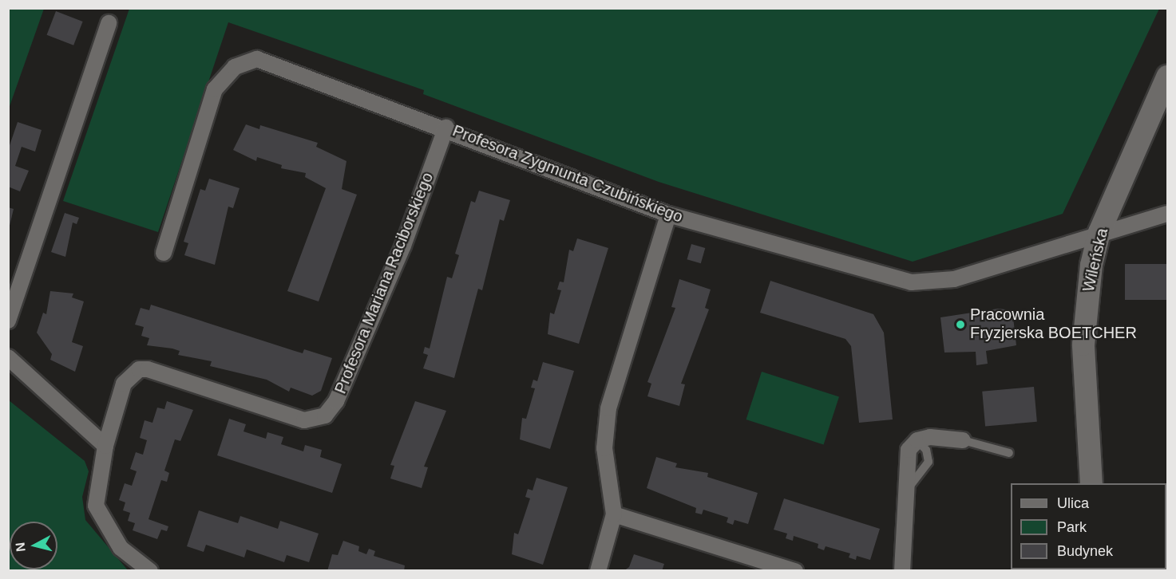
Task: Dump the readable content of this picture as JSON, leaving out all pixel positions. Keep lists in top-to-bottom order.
{
  "streets": {
    "street": ["Profesora Zygmunta Czubińskiego", "Wileńska", "Profesora Mariana Raciborskiego"]
  },
  "crossings": [
    ["Profesora Zygmunta Czubińskiego", "Wileńska"],
    ["Profesora Zygmunta Czubińskiego", "Profesora Mariana Raciborskiego"]
  ],
  "places": ["Pracownia Fryzjerska BOETCHER"],
  "legend": ["Ulica", "Park", "Budynek"],
  "north": "left"
}
